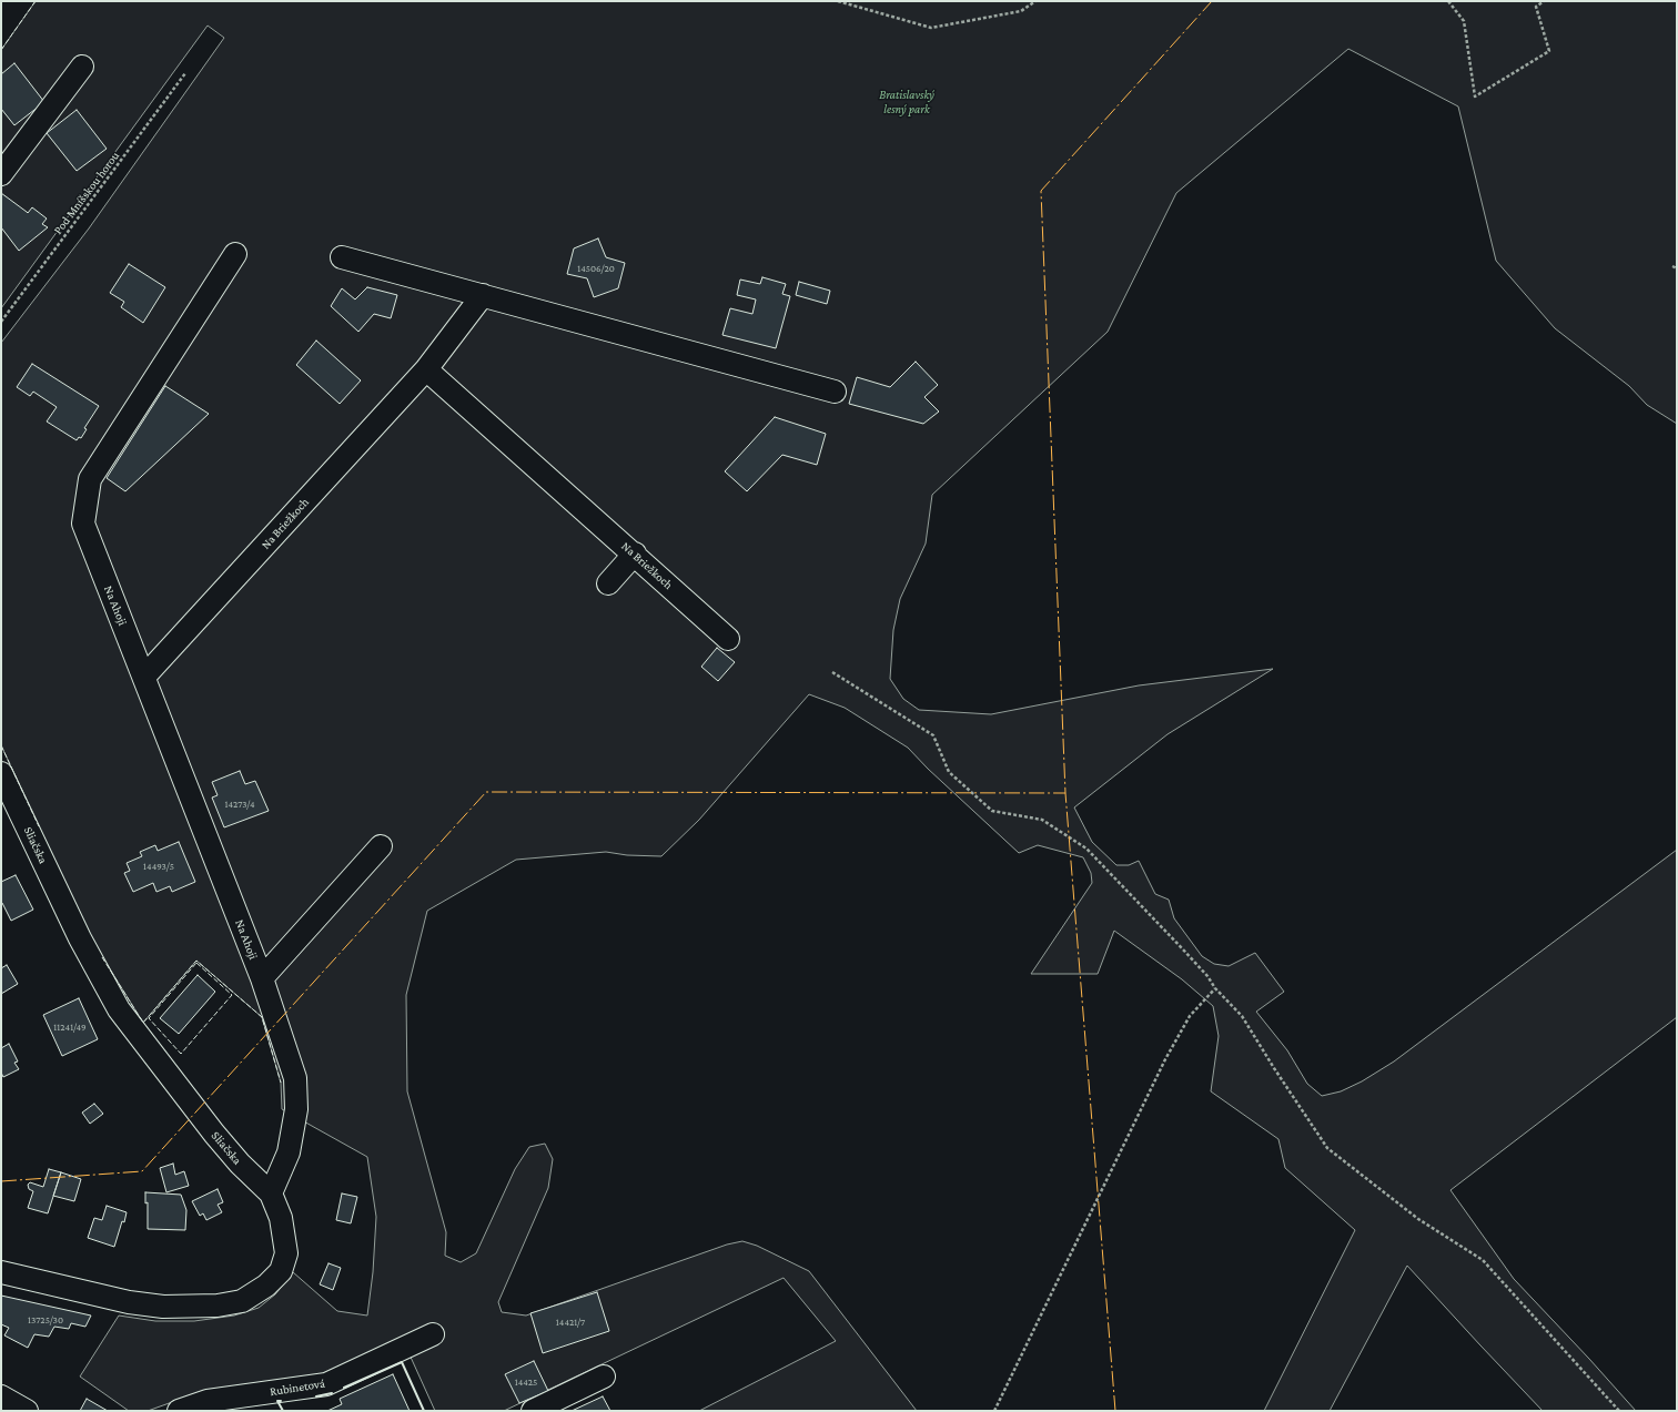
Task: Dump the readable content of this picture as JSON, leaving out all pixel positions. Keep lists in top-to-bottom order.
{
  "streets": {
    "street": [
      "Na Briežkoch",
      "Na Ahoji",
      "Sliačska",
      "Rubinetová"
    ],
    "path": ["Pod Mníšskou horou"]
  },
  "crossings": [
    ["Na Briežkoch", "Na Ahoji"],
    ["Na Ahoji", "Sliačska"]
  ],
  "parks": ["Bratislavský lesný park"],
  "house_numbers": [
    "14506/20",
    "14273/4",
    "14493/5",
    "11241/49",
    "13725/30",
    "14421/7",
    "14425"
  ]
}
